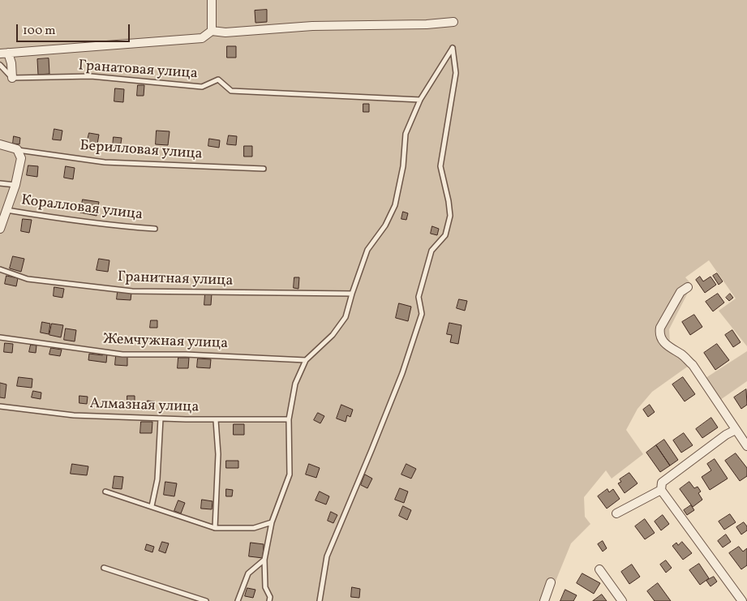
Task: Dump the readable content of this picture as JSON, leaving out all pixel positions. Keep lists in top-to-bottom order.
{
  "streets": {
    "lane": [
      "Гранатовая улица",
      "Берилловая улица",
      "Коралловая улица",
      "Гранитная улица",
      "Жемчужная улица",
      "Алмазная улица"
    ]
  },
  "scale_bar": "100 m"
}
